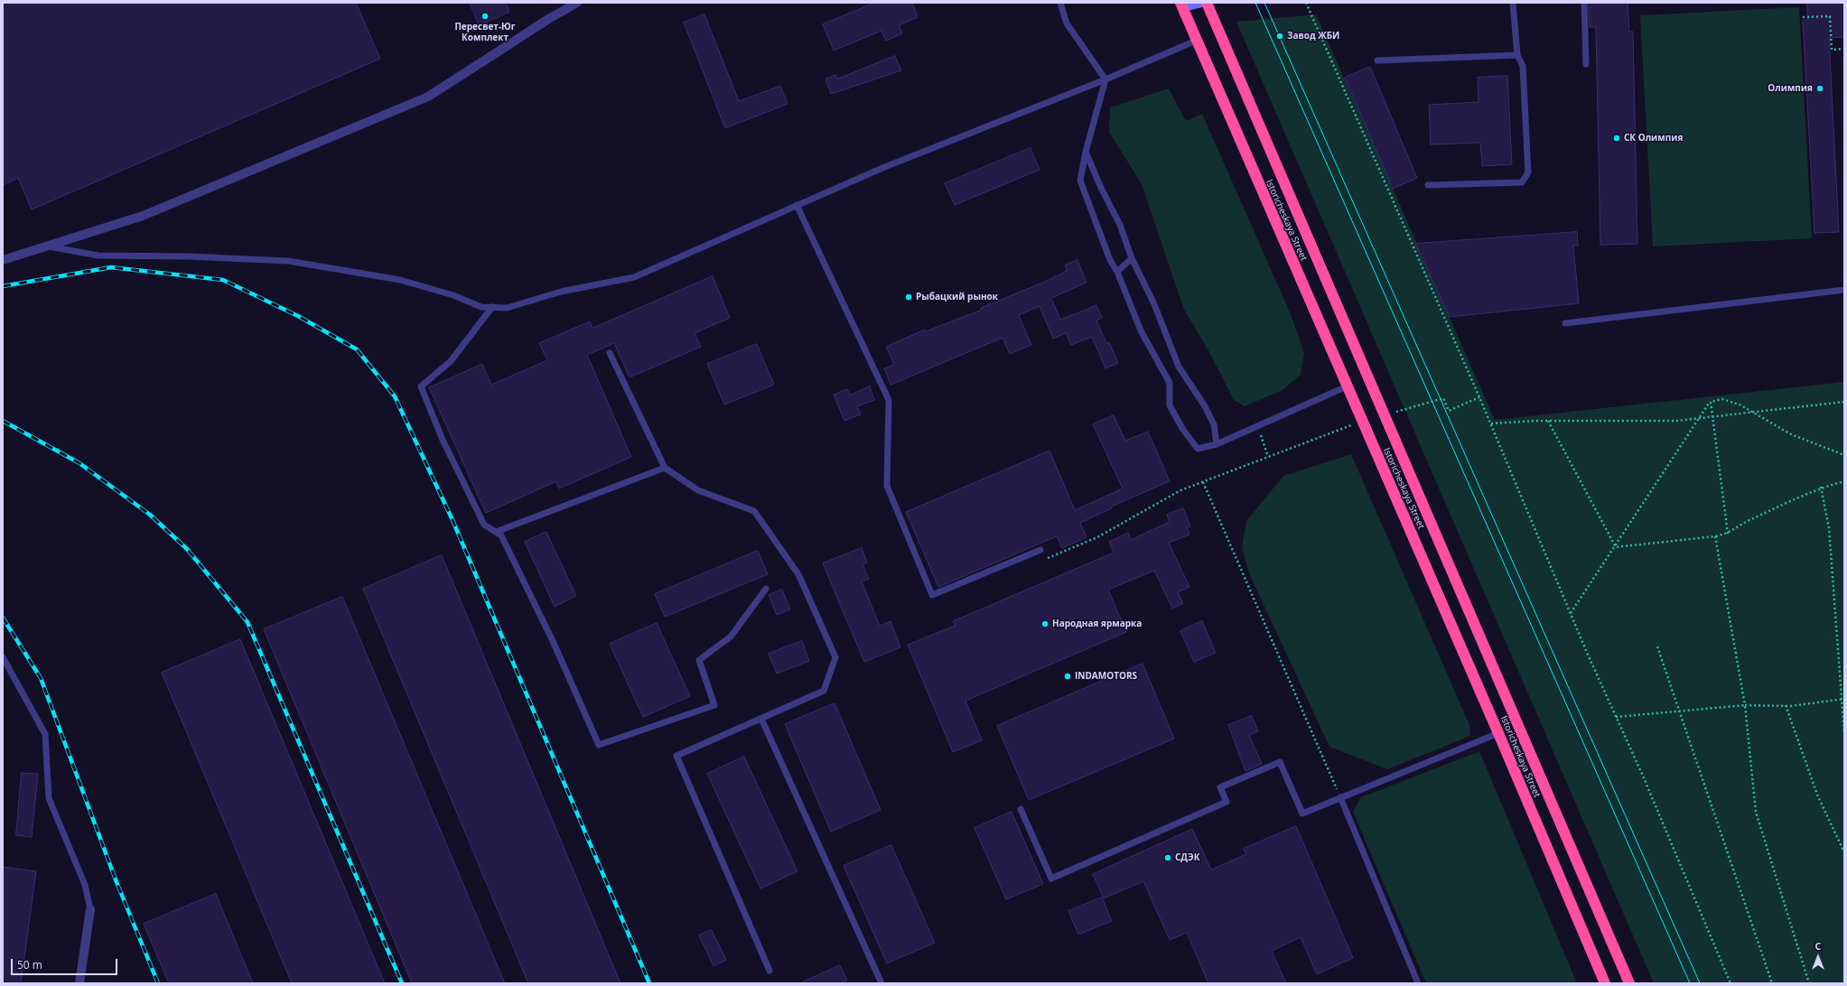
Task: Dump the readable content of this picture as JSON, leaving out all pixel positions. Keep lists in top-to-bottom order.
{
  "streets": {
    "highway": ["Istoricheskaya Street"]
  },
  "places": [
    "Пересвет-Юг Комплект",
    "Завод ЖБИ",
    "Олимпия",
    "СК Олимпия",
    "Рыбацкий рынок",
    "Народная ярмарка",
    "INDAMOTORS",
    "СДЭК"
  ],
  "scale_bar": "50 m",
  "north": "top"
}
